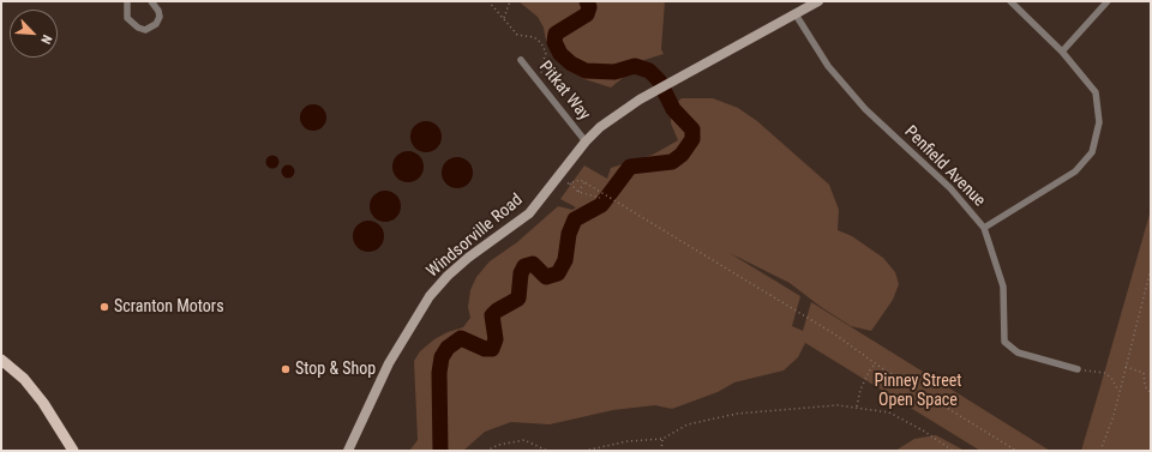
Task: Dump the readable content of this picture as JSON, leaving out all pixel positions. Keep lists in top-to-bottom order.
{
  "streets": {
    "main road": ["Windsorville Road"],
    "street": ["Pitkat Way", "Penfield Avenue"]
  },
  "crossings": [
    ["Pitkat Way", "Windsorville Road"],
    ["Penfield Avenue", "Windsorville Road"]
  ],
  "parks": ["Pinney Street Open Space"],
  "places": ["Scranton Motors", "Stop & Shop"],
  "north": "bottom right"
}
